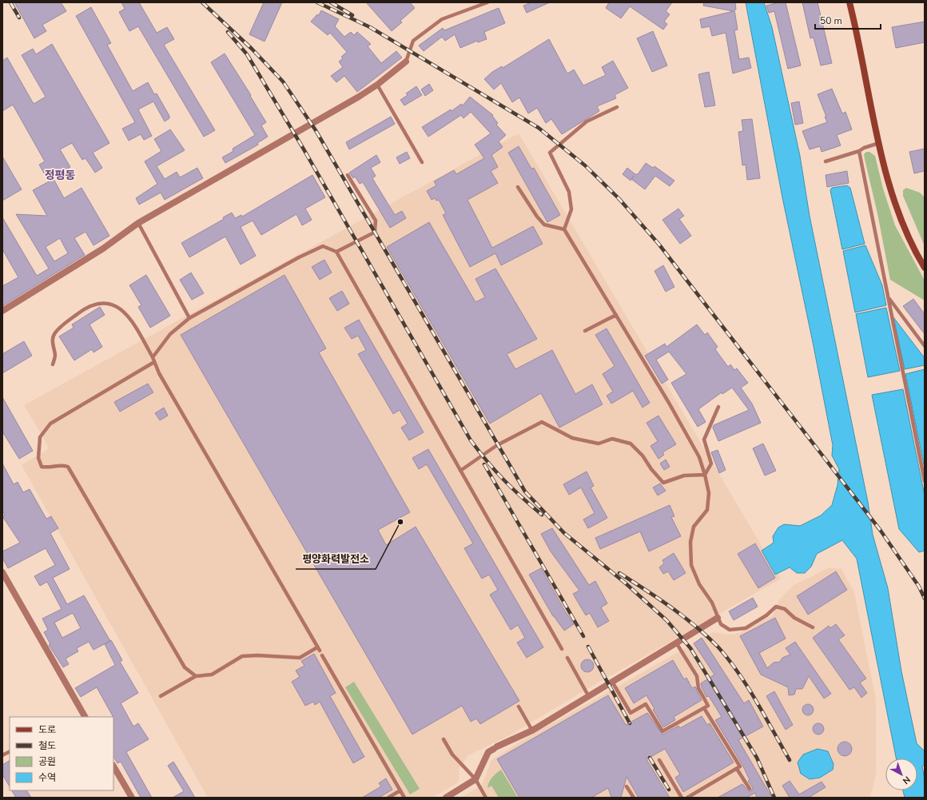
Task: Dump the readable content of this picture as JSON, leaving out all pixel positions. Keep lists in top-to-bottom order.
{
  "districts": ["정평동"],
  "places": ["평양화력발전소"],
  "legend": [
    "도로",
    "철도",
    "공원",
    "수역"
  ],
  "scale_bar": "50 m",
  "north": "bottom right"
}
